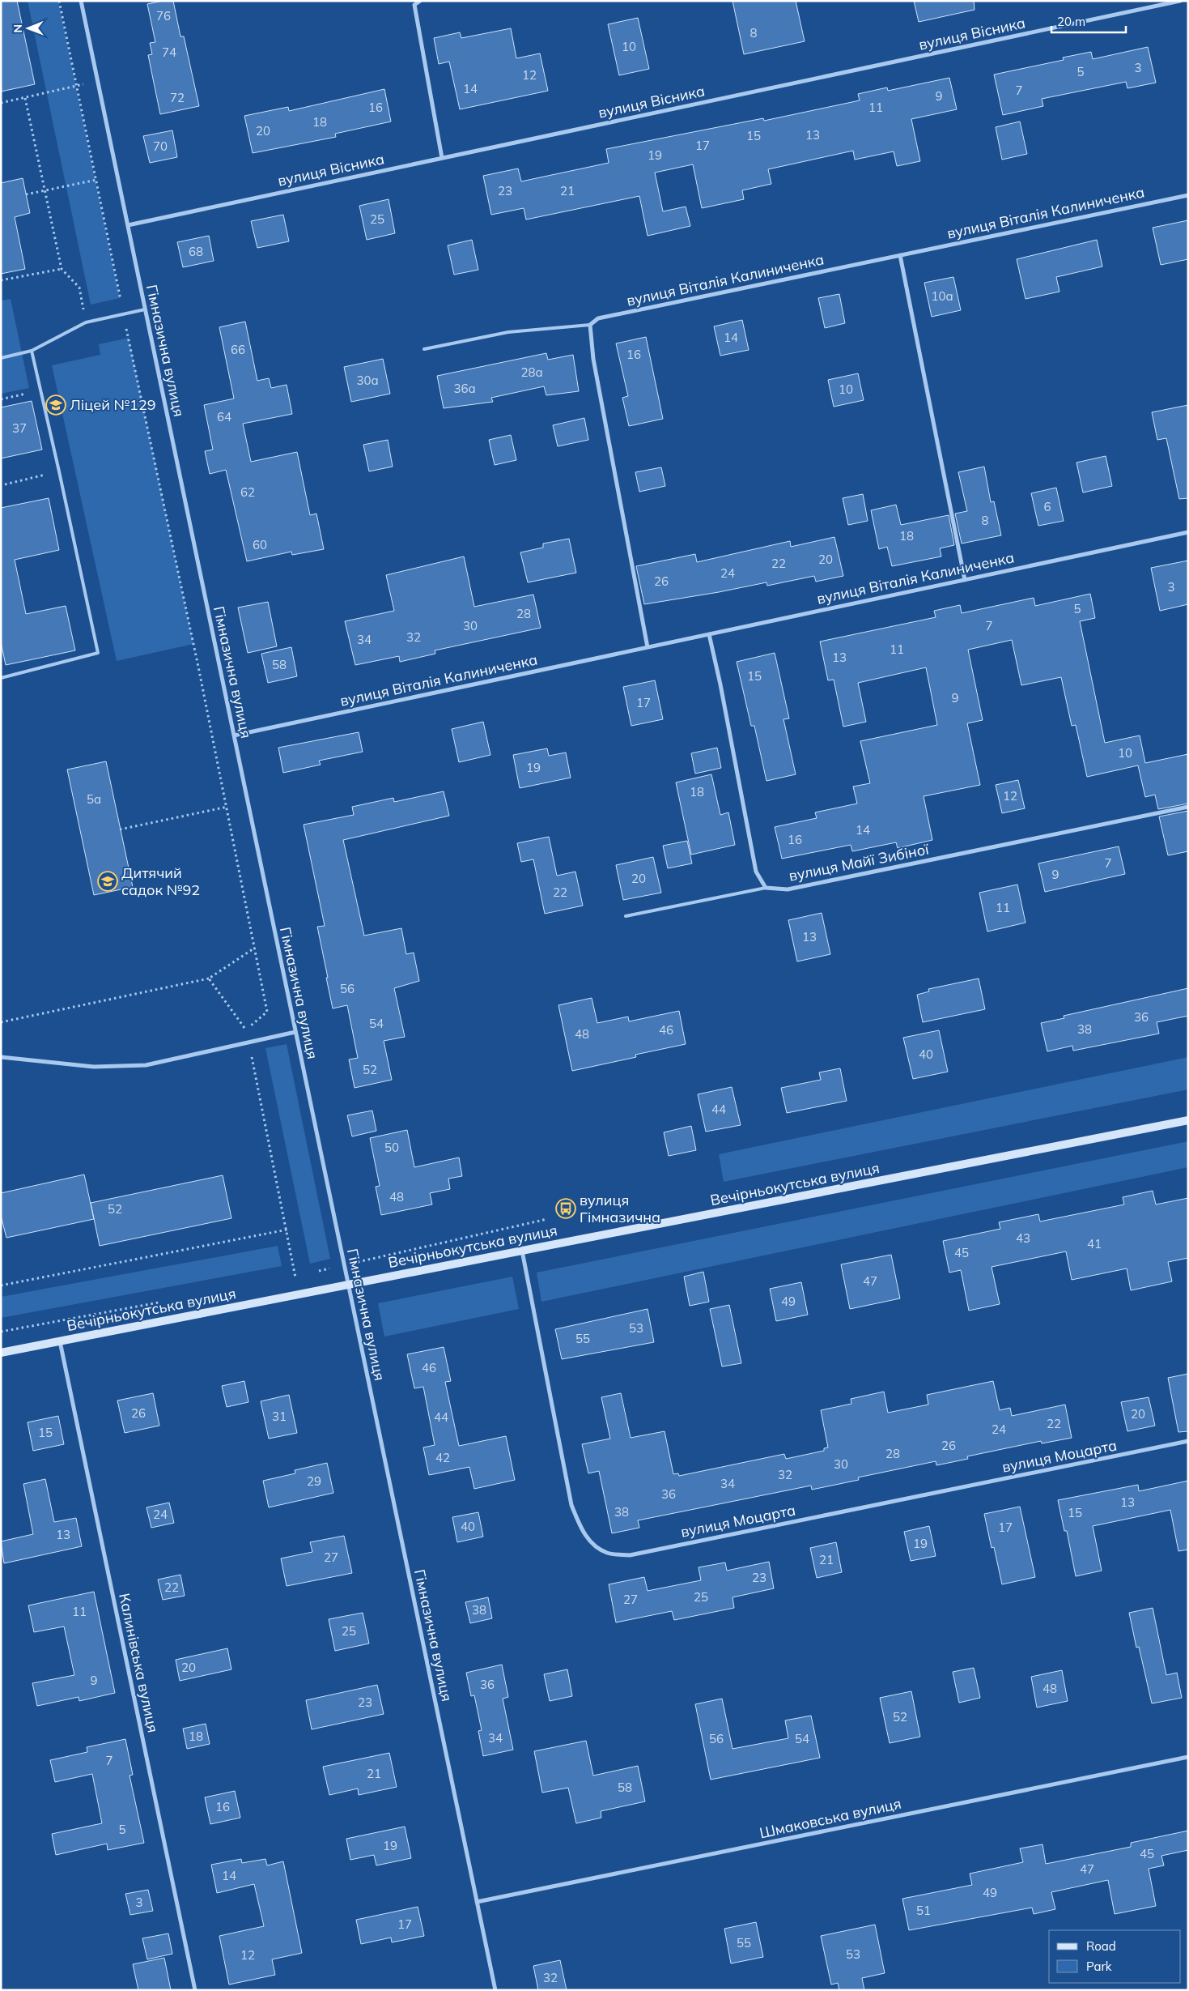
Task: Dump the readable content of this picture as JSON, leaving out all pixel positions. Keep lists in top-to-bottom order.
{
  "streets": {
    "street": [
      "вулиця Вісника",
      "вулиця Віталія Калиниченка",
      "Гімназична вулиця",
      "вулиця Майї Зибіної",
      "Вечірньокутська вулиця",
      "вулиця Моцарта",
      "Калинівська вулиця",
      "Шмаковська вулиця"
    ]
  },
  "crossings": [
    ["вулиця Вісника", "Гімназична вулиця"],
    ["вулиця Віталія Калиниченка", "Гімназична вулиця"],
    ["Гімназична вулиця", "Вечірньокутська вулиця"],
    ["Гімназична вулиця", "Шмаковська вулиця"],
    ["Вечірньокутська вулиця", "вулиця Моцарта"],
    ["Вечірньокутська вулиця", "Калинівська вулиця"]
  ],
  "places": {
    "school or university": ["Ліцей №129", "Дитячий садок №92"],
    "bus stop": ["вулиця Гімназична"]
  },
  "house_numbers": [
    "76",
    "8",
    "10",
    "74",
    "3",
    "5",
    "12",
    "14",
    "7",
    "9",
    "72",
    "16",
    "11",
    "18",
    "20",
    "13",
    "15",
    "17",
    "70",
    "19",
    "23",
    "21",
    "25",
    "68",
    "10а",
    "14",
    "66",
    "16",
    "28а",
    "30а",
    "36а",
    "10",
    "64",
    "37",
    "62",
    "6",
    "8",
    "18",
    "60",
    "20",
    "22",
    "24",
    "26",
    "3",
    "5",
    "28",
    "30",
    "7",
    "32",
    "34",
    "11",
    "13",
    "58",
    "15",
    "9",
    "17",
    "10",
    "19",
    "18",
    "12",
    "5а",
    "14",
    "16",
    "7",
    "9",
    "20",
    "22",
    "11",
    "13",
    "56",
    "36",
    "54",
    "38",
    "46",
    "48",
    "40",
    "52",
    "44",
    "50",
    "48",
    "52",
    "43",
    "41",
    "45",
    "47",
    "49",
    "53",
    "55",
    "46",
    "26",
    "20",
    "31",
    "44",
    "22",
    "24",
    "15",
    "26",
    "28",
    "42",
    "30",
    "32",
    "29",
    "34",
    "36",
    "13",
    "38",
    "15",
    "24",
    "40",
    "17",
    "13",
    "19",
    "27",
    "21",
    "23",
    "22",
    "25",
    "27",
    "38",
    "11",
    "25",
    "20",
    "9",
    "36",
    "48",
    "23",
    "52",
    "18",
    "34",
    "56",
    "54",
    "7",
    "21",
    "58",
    "16",
    "5",
    "19",
    "45",
    "47",
    "14",
    "49",
    "3",
    "51",
    "17",
    "55",
    "53",
    "12",
    "32"
  ],
  "legend": ["Road", "Park"],
  "scale_bar": "20 m",
  "north": "left"
}
